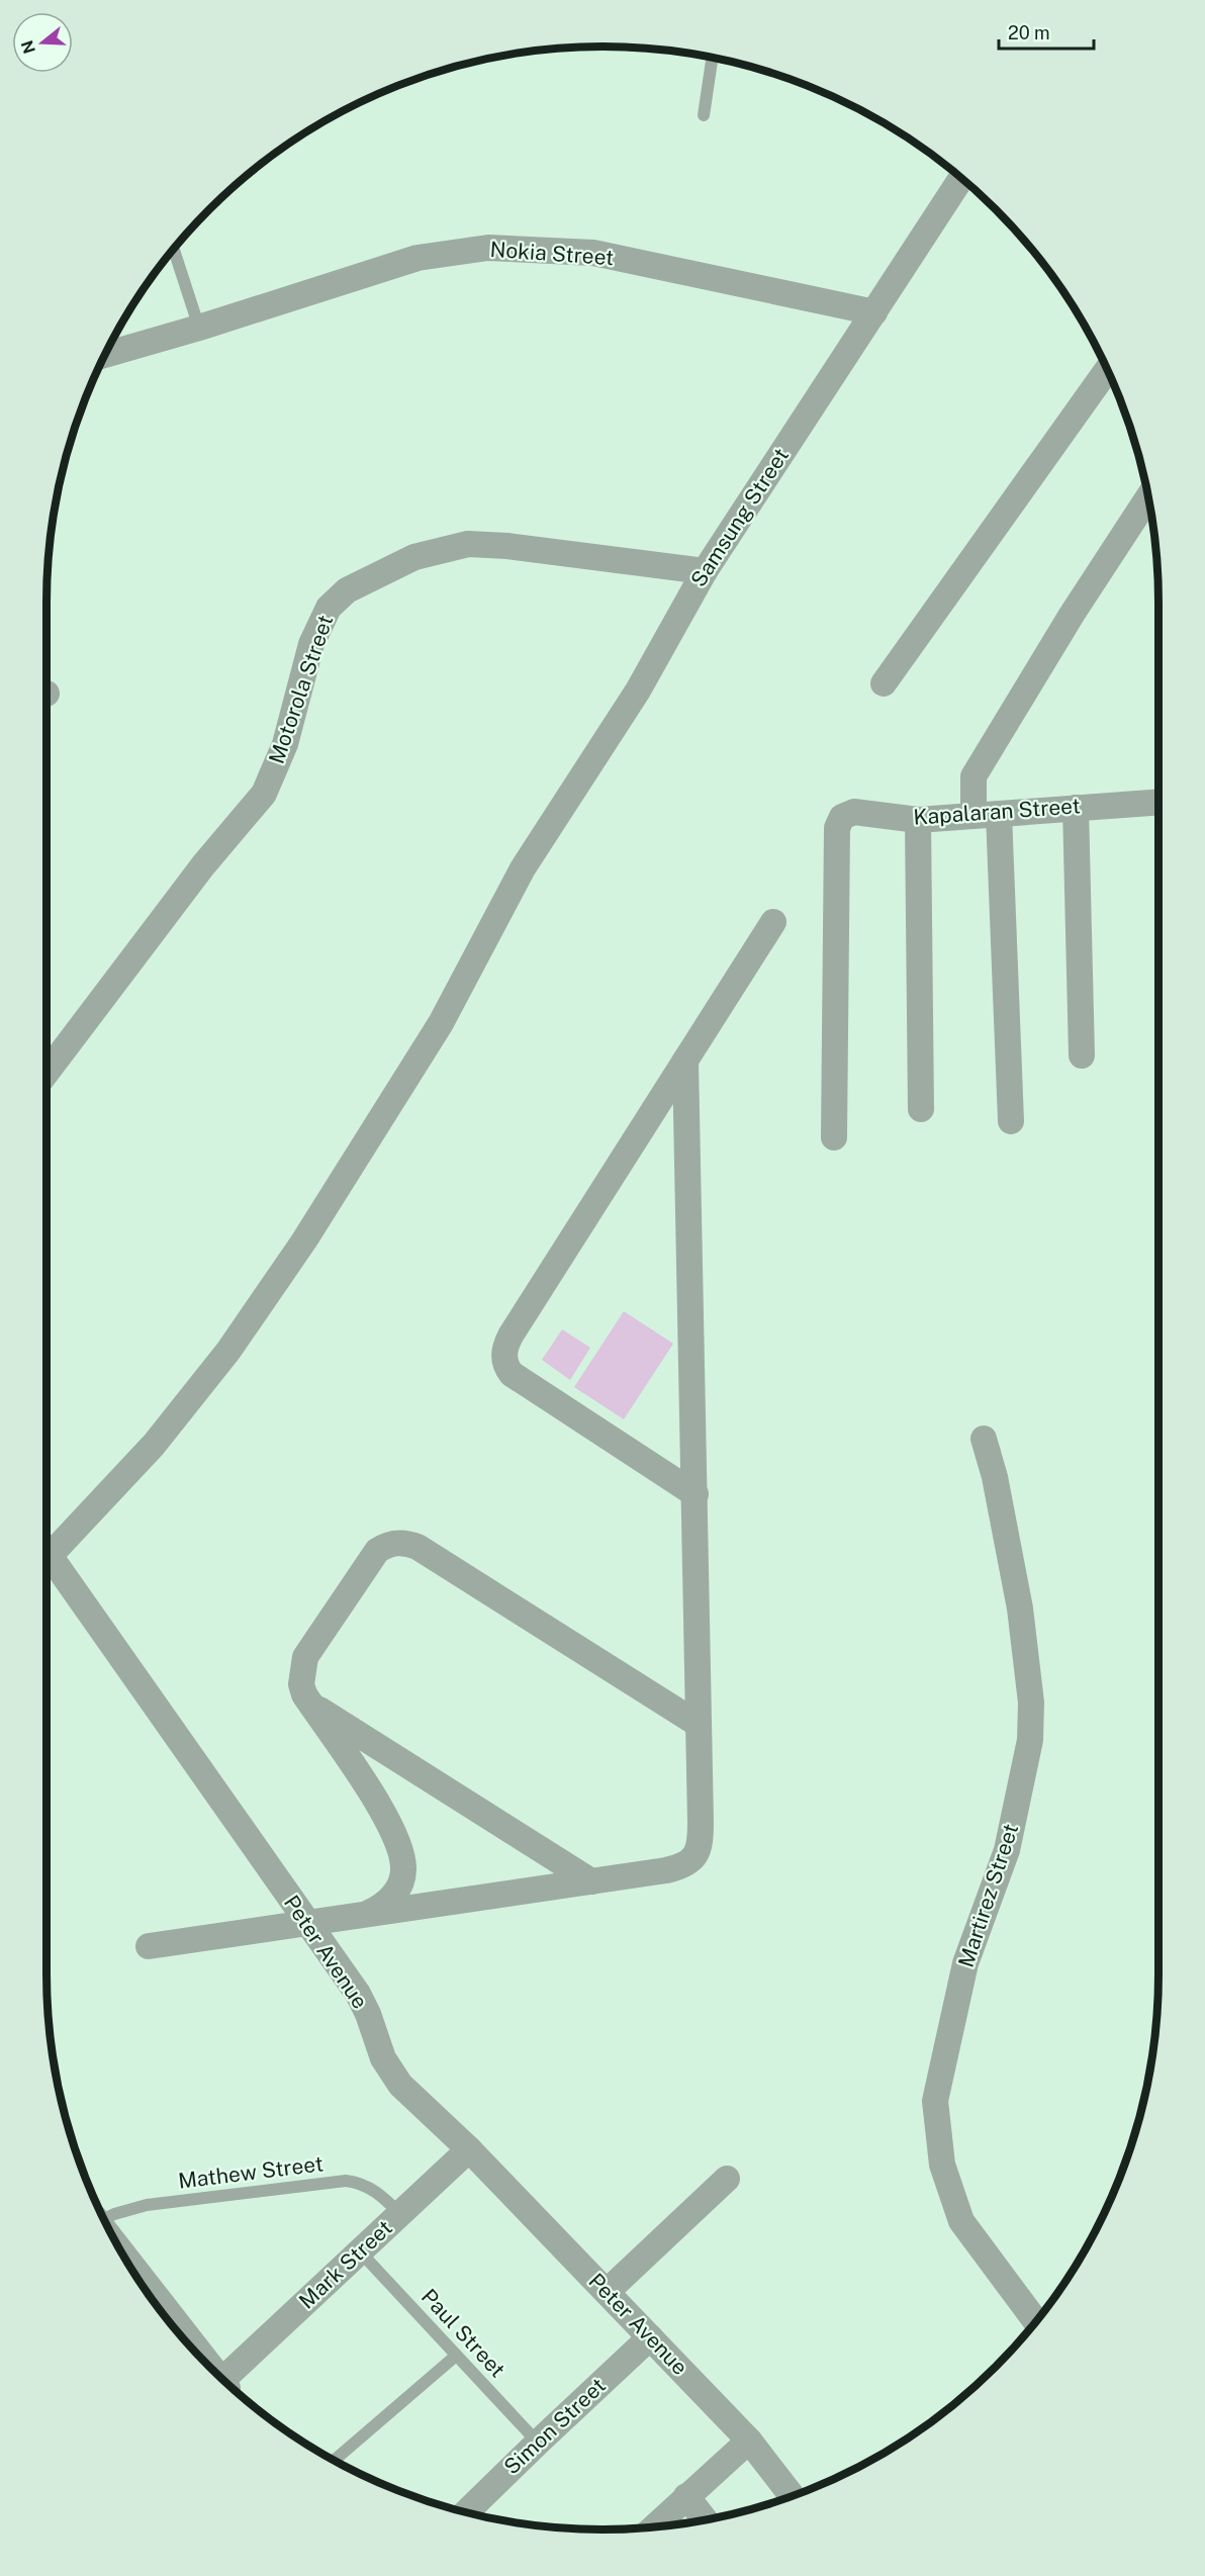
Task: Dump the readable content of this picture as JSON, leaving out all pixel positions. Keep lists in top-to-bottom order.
{
  "streets": {
    "street": [
      "Nokia Street",
      "Samsung Street",
      "Motorola Street",
      "Kapalaran Street",
      "Martirez Street",
      "Peter Avenue",
      "Mark Street",
      "Simon Street"
    ],
    "lane": ["Mathew Street", "Paul Street"]
  },
  "crossings": [
    ["Nokia Street", "Samsung Street"],
    ["Samsung Street", "Motorola Street"],
    ["Peter Avenue", "Mark Street"],
    ["Peter Avenue", "Simon Street"],
    ["Mathew Street", "Mark Street"],
    ["Mark Street", "Paul Street"],
    ["Paul Street", "Simon Street"]
  ],
  "scale_bar": "20 m",
  "north": "left"
}
